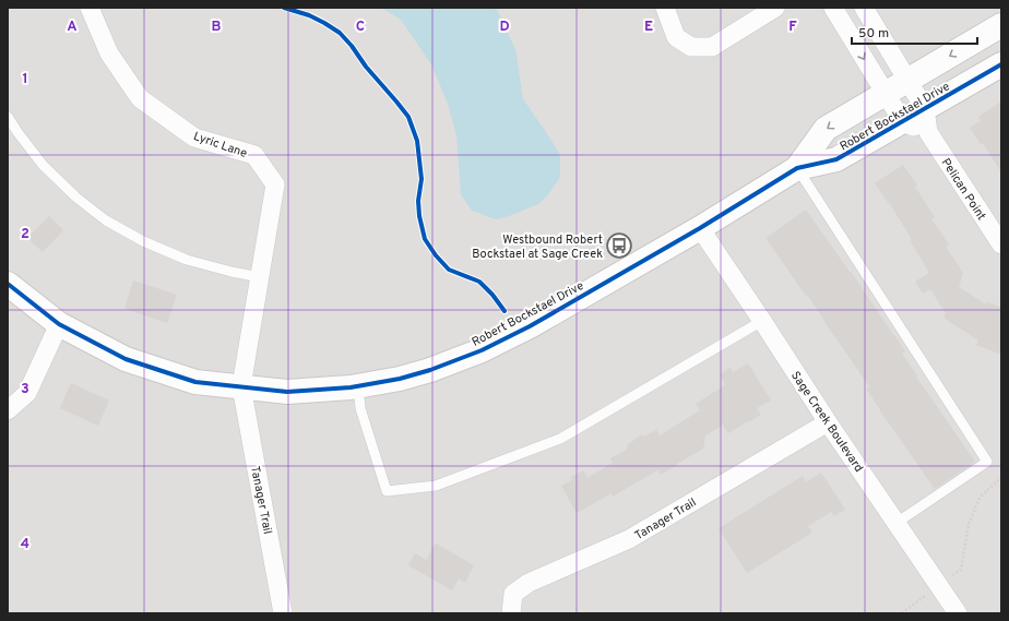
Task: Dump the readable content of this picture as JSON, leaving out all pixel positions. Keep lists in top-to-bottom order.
{
  "streets": {
    "street": [
      "Robert Bockstael Drive",
      "Lyric Lane",
      "Pelican Point",
      "Sage Creek Boulevard",
      "Tanager Trail"
    ]
  },
  "crossings": [
    ["Robert Bockstael Drive", "Lyric Lane"],
    ["Robert Bockstael Drive", "Pelican Point"],
    ["Robert Bockstael Drive", "Sage Creek Boulevard"],
    ["Robert Bockstael Drive", "Tanager Trail"],
    ["Lyric Lane", "Tanager Trail"],
    ["Sage Creek Boulevard", "Tanager Trail"]
  ],
  "places": {
    "bus stop": ["Westbound Robert Bockstael at Sage Creek"]
  },
  "scale_bar": "50 m",
  "grid": {
    "columns": [
      "A",
      "B",
      "C",
      "D",
      "E",
      "F"
    ],
    "rows": [
      "1",
      "2",
      "3",
      "4"
    ]
  }
}
